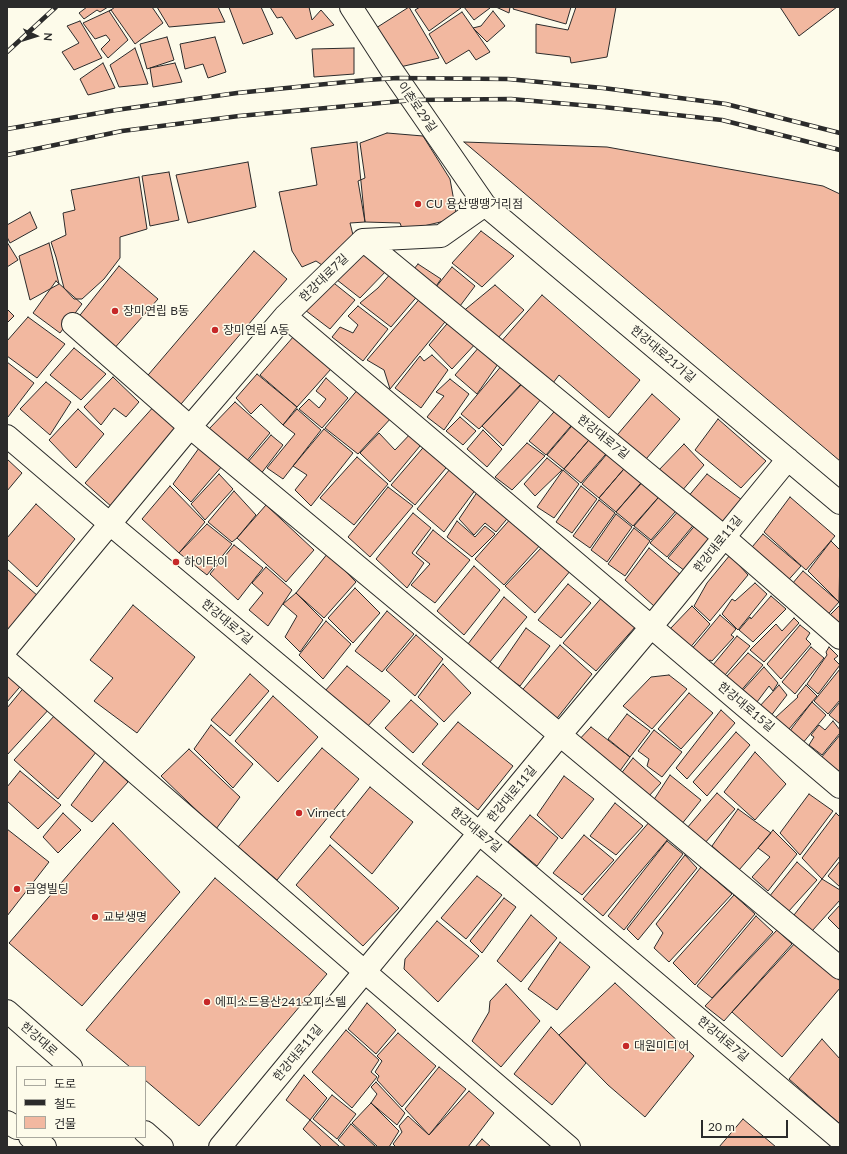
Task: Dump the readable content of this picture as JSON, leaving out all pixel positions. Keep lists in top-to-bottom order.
{
  "streets": {
    "street": [
      "이촌로29길",
      "한강대로7길",
      "한강대로21가길",
      "한강대로11길",
      "한강대로15길",
      "한강대로"
    ]
  },
  "crossings": [
    ["이촌로29길", "한강대로21가길"],
    ["한강대로7길", "한강대로11길"],
    ["한강대로21가길", "한강대로11길"],
    ["한강대로11길", "한강대로15길"]
  ],
  "places": [
    "CU 용산땡땡거리점",
    "장미연립 B동",
    "장미연립 A동",
    "하이타이",
    "Virnect",
    "금영빌딩",
    "교보생명",
    "에피소드용산241오피스텔",
    "대원미디어"
  ],
  "legend": ["도로", "철도", "건물"],
  "scale_bar": "20 m",
  "north": "right"
}
